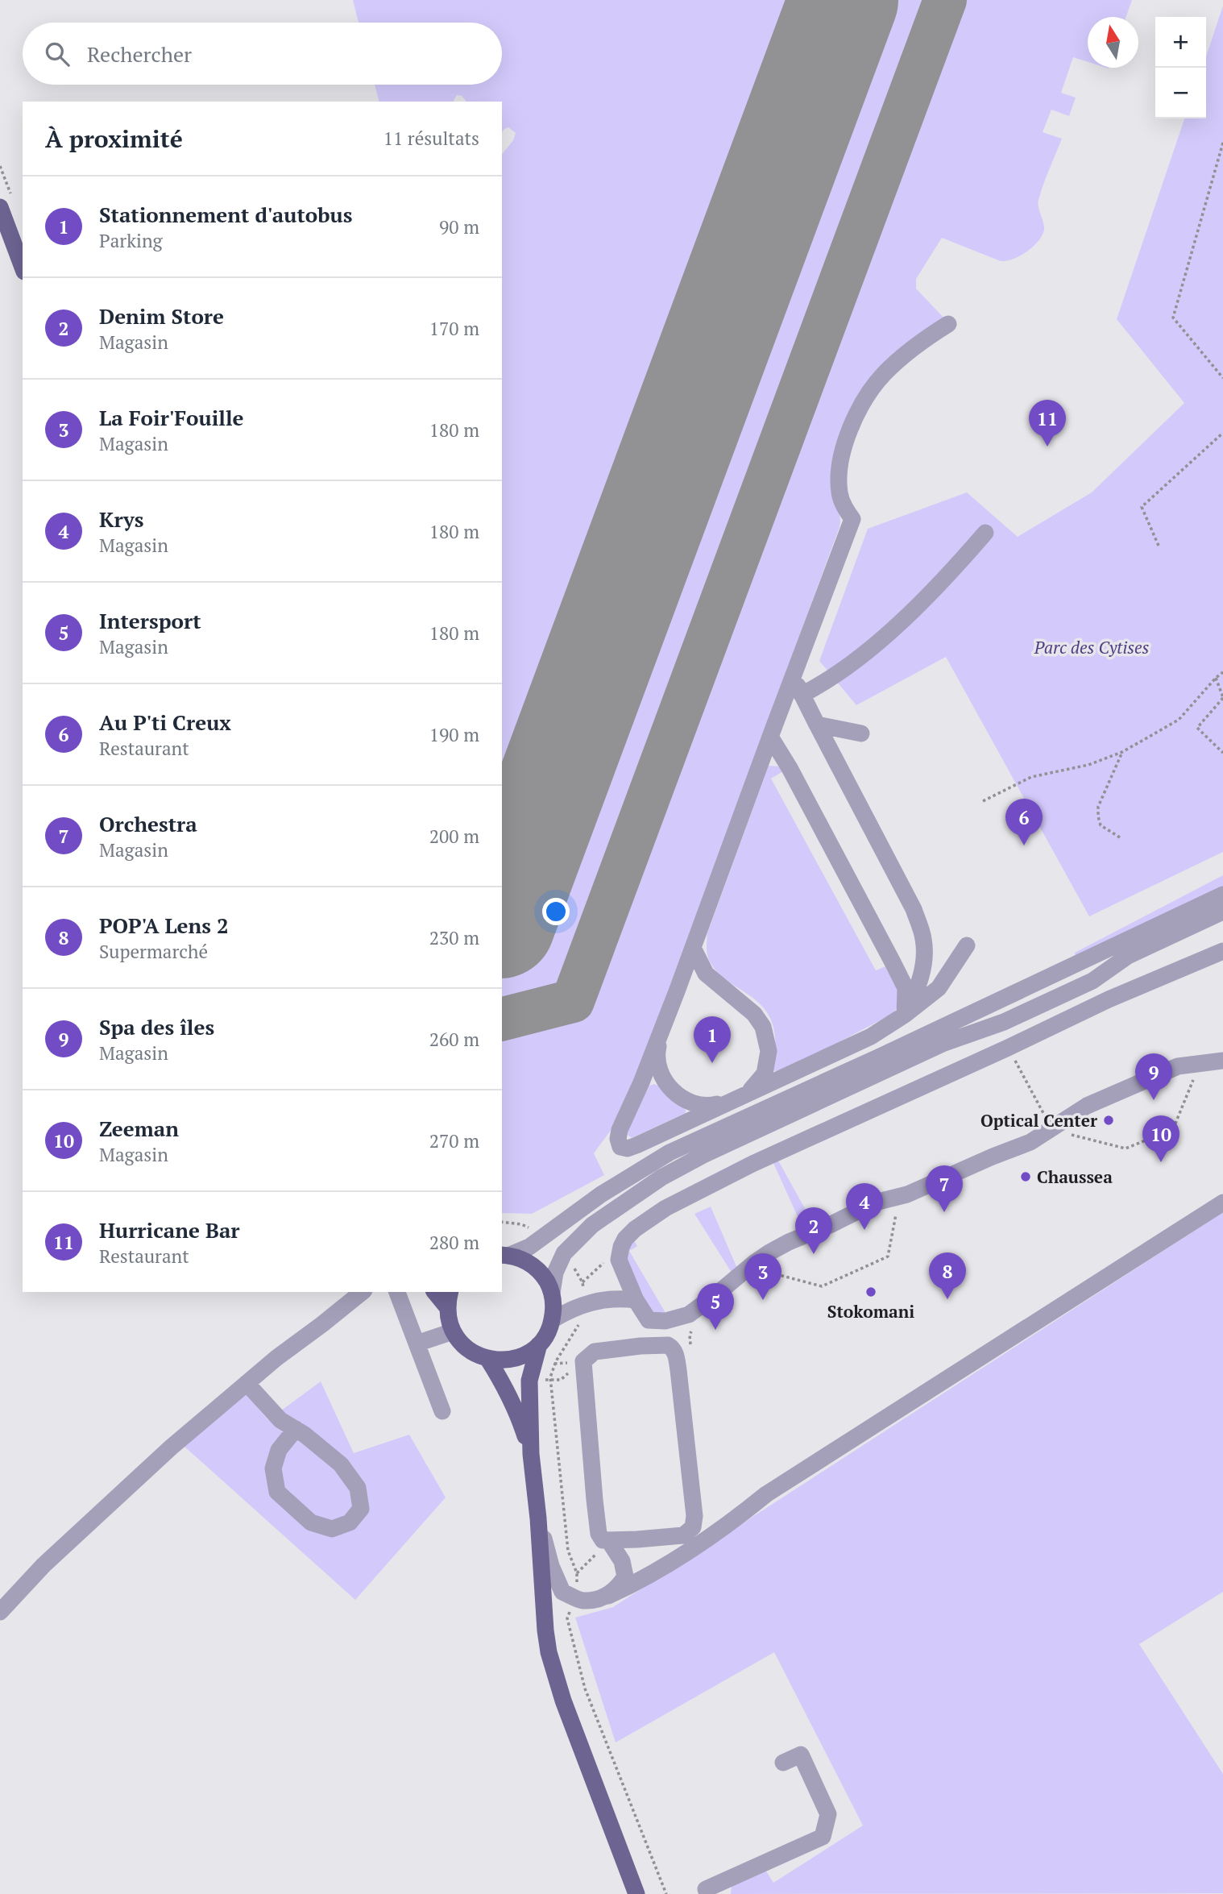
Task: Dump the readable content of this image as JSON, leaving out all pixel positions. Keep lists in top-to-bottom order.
{
  "parks": ["Parc des Cytises"],
  "places": ["Optical Center", "Chaussea", "Stokomani"],
  "north": "top",
  "page": {
    "map_buttons": ["+", "−"],
    "search": "Rechercher",
    "heading": ["À proximité", "11 résultats"],
    "list": [
      {
        "mark": "1",
        "name": "Stationnement d'autobus",
        "note": "Parking",
        "value": "90 m"
      },
      {
        "mark": "2",
        "name": "Denim Store",
        "note": "Magasin",
        "value": "170 m"
      },
      {
        "mark": "3",
        "name": "La Foir'Fouille",
        "note": "Magasin",
        "value": "180 m"
      },
      {
        "mark": "4",
        "name": "Krys",
        "note": "Magasin",
        "value": "180 m"
      },
      {
        "mark": "5",
        "name": "Intersport",
        "note": "Magasin",
        "value": "180 m"
      },
      {
        "mark": "6",
        "name": "Au P'ti Creux",
        "note": "Restaurant",
        "value": "190 m"
      },
      {
        "mark": "7",
        "name": "Orchestra",
        "note": "Magasin",
        "value": "200 m"
      },
      {
        "mark": "8",
        "name": "POP'A Lens 2",
        "note": "Supermarché",
        "value": "230 m"
      },
      {
        "mark": "9",
        "name": "Spa des îles",
        "note": "Magasin",
        "value": "260 m"
      },
      {
        "mark": "10",
        "name": "Zeeman",
        "note": "Magasin",
        "value": "270 m"
      },
      {
        "mark": "11",
        "name": "Hurricane Bar",
        "note": "Restaurant",
        "value": "280 m"
      }
    ],
    "pins": [
      "11",
      "6",
      "1",
      "9",
      "10",
      "7",
      "4",
      "2",
      "8",
      "3",
      "5"
    ]
  }
}
